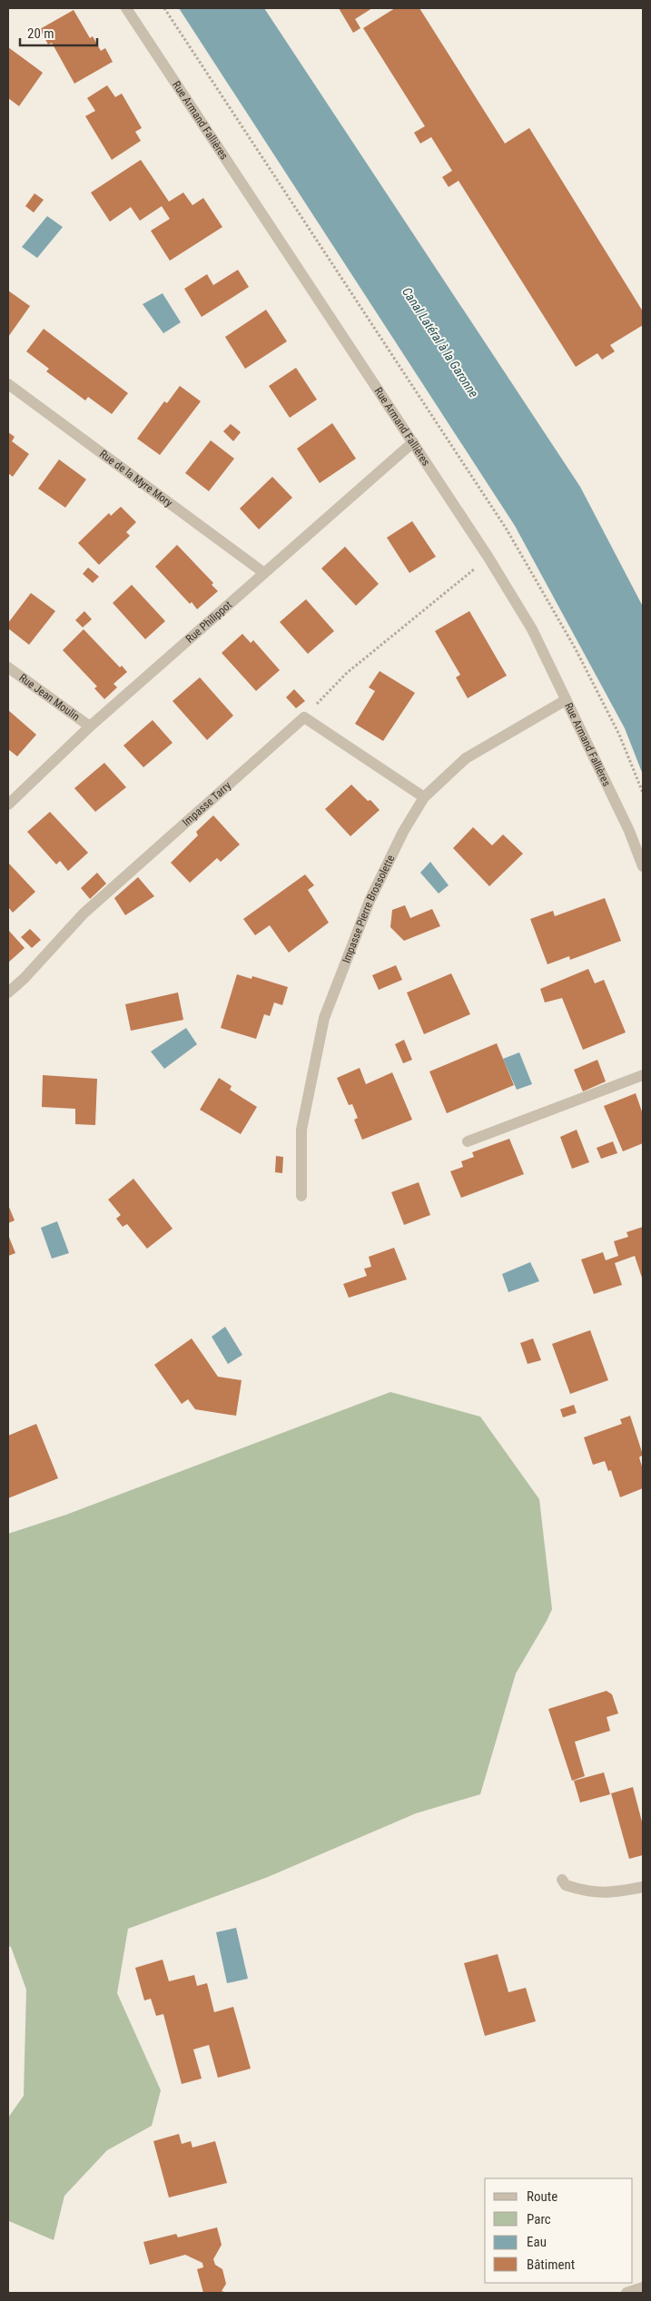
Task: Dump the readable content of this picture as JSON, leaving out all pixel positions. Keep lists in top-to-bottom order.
{
  "streets": {
    "street": [
      "Rue Armand Fallières",
      "Rue de la Myre Mory",
      "Rue Philippot",
      "Rue Jean Moulin",
      "Impasse Tarry",
      "Impasse Pierre Brossolette"
    ]
  },
  "crossings": [
    ["Rue Armand Fallières", "Rue Philippot"],
    ["Rue Armand Fallières", "Impasse Pierre Brossolette"],
    ["Rue de la Myre Mory", "Rue Philippot"],
    ["Rue Philippot", "Rue Jean Moulin"]
  ],
  "water": ["Canal Latéral à la Garonne"],
  "legend": [
    "Route",
    "Parc",
    "Eau",
    "Bâtiment"
  ],
  "scale_bar": "20 m"
}
